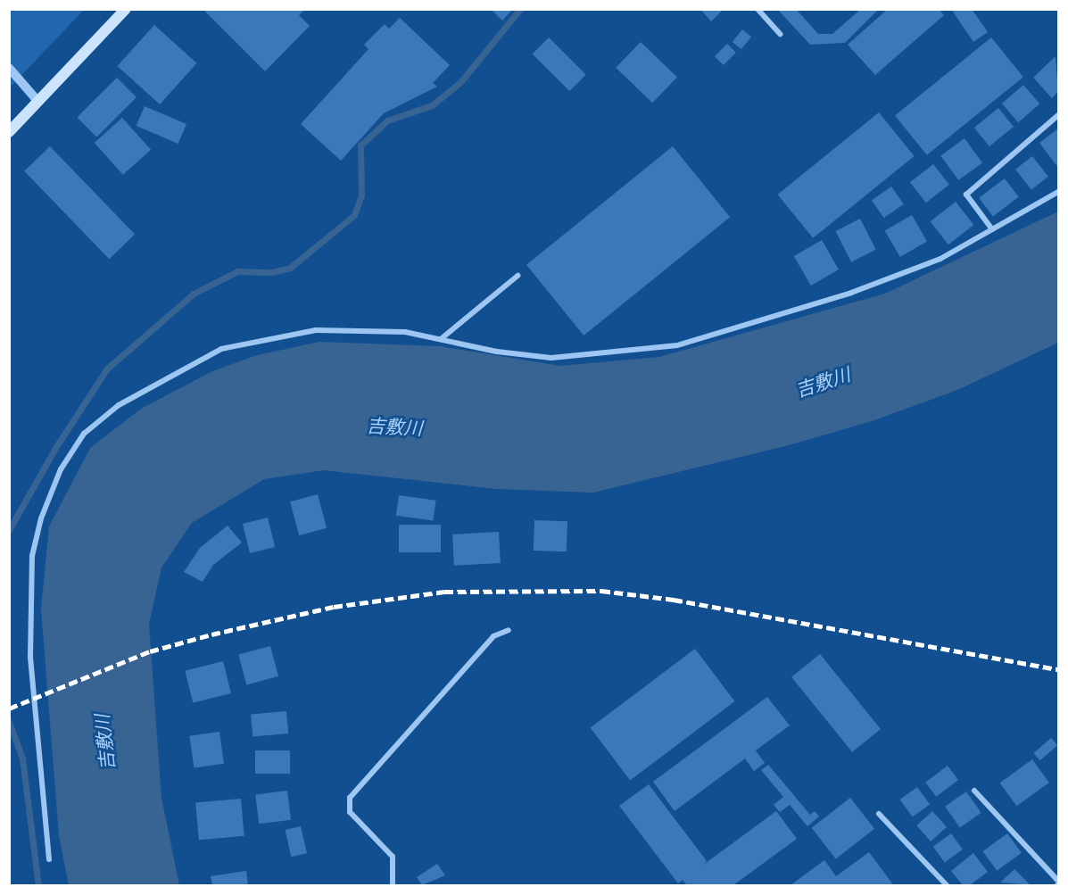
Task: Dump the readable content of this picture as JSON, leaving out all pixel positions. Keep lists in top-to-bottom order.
{
  "water": ["吉敷川"]
}
